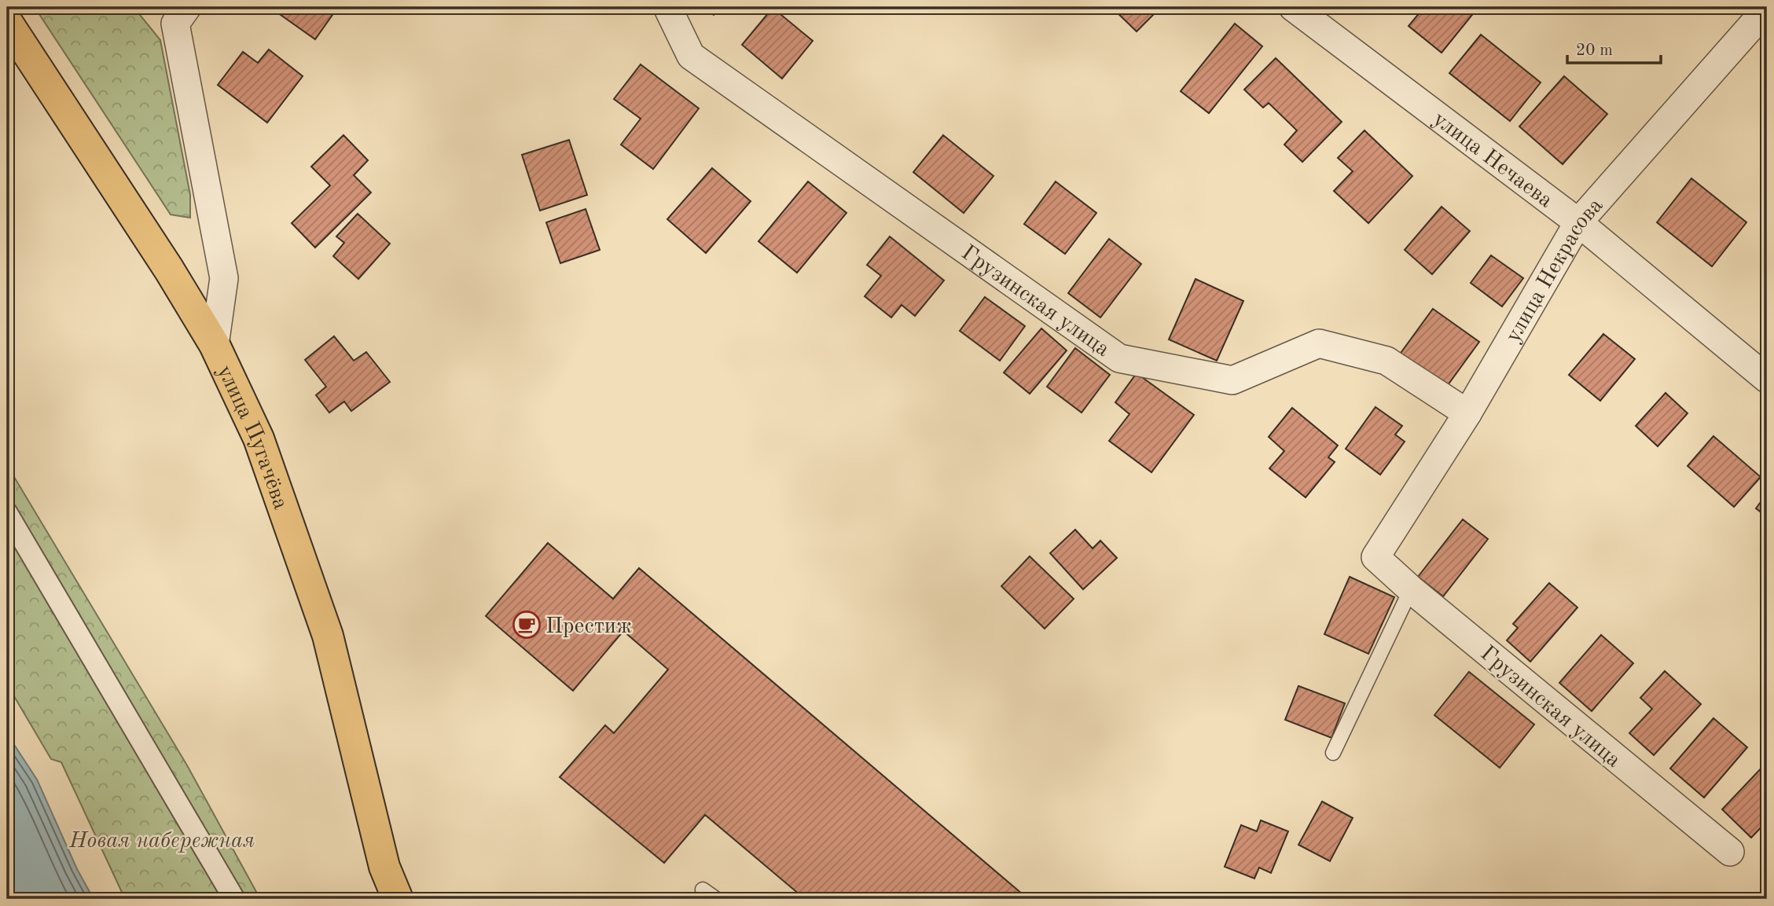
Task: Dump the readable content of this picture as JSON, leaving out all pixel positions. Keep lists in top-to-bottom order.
{
  "streets": {
    "main road": ["улица Пугачёва"],
    "street": ["улица Нечаева", "улица Некрасова", "Грузинская улица"]
  },
  "crossings": [
    ["улица Нечаева", "улица Некрасова"],
    ["улица Некрасова", "Грузинская улица"]
  ],
  "parks": ["Новая набережная"],
  "places": {
    "cafe": ["Престиж"]
  },
  "scale_bar": "20 m"
}
